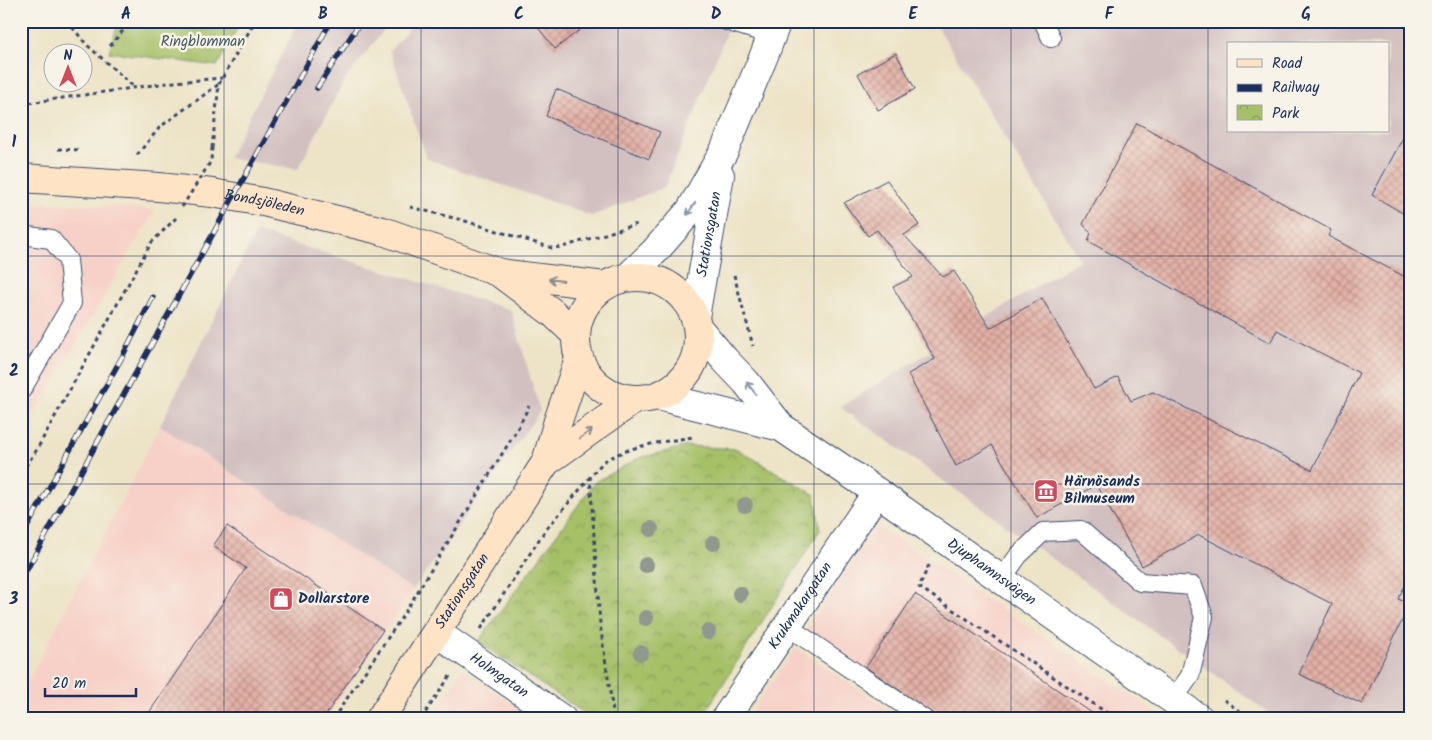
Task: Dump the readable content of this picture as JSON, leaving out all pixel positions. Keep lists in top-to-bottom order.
{
  "streets": {
    "main road": ["Bondsjöleden", "Stationsgatan"],
    "street": ["Djuphamnsvägen", "Krukmakargatan", "Holmgatan"]
  },
  "crossings": [
    ["Bondsjöleden", "Stationsgatan"],
    ["Bondsjöleden", "Djuphamnsvägen"],
    ["Stationsgatan", "Djuphamnsvägen"],
    ["Stationsgatan", "Holmgatan"],
    ["Djuphamnsvägen", "Krukmakargatan"]
  ],
  "parks": ["Ringblomman"],
  "places": {
    "museum": ["Härnösands Bilmuseum"],
    "shop": ["Dollarstore"]
  },
  "legend": ["Road", "Railway", "Park"],
  "scale_bar": "20 m",
  "north": "top",
  "grid": {
    "columns": [
      "A",
      "B",
      "C",
      "D",
      "E",
      "F",
      "G"
    ],
    "rows": ["1", "2", "3"]
  }
}
